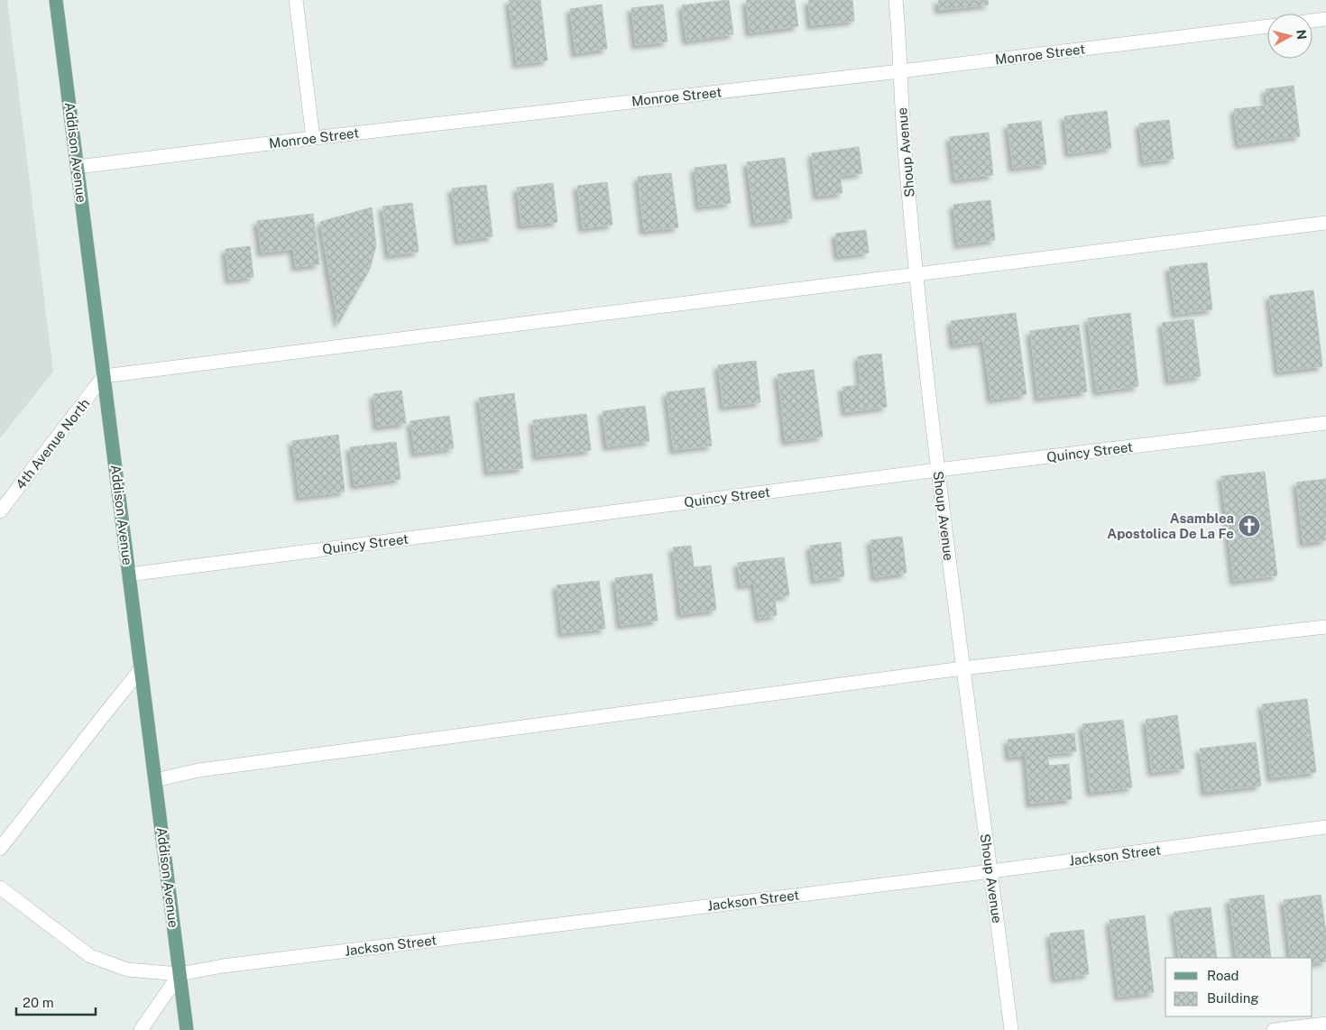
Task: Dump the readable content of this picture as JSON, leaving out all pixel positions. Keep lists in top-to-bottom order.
{
  "streets": {
    "main road": ["Addison Avenue"],
    "street": [
      "Monroe Street",
      "Shoup Avenue",
      "4th Avenue North",
      "Quincy Street",
      "Jackson Street"
    ]
  },
  "crossings": [
    ["Monroe Street", "Addison Avenue"],
    ["Monroe Street", "Shoup Avenue"],
    ["Addison Avenue", "4th Avenue North"],
    ["Addison Avenue", "Quincy Street"],
    ["Addison Avenue", "Jackson Street"],
    ["Shoup Avenue", "Quincy Street"],
    ["Shoup Avenue", "Jackson Street"]
  ],
  "places": {
    "church": ["Asamblea Apostolica De La Fe"]
  },
  "legend": ["Road", "Building"],
  "scale_bar": "20 m",
  "north": "right"
}
